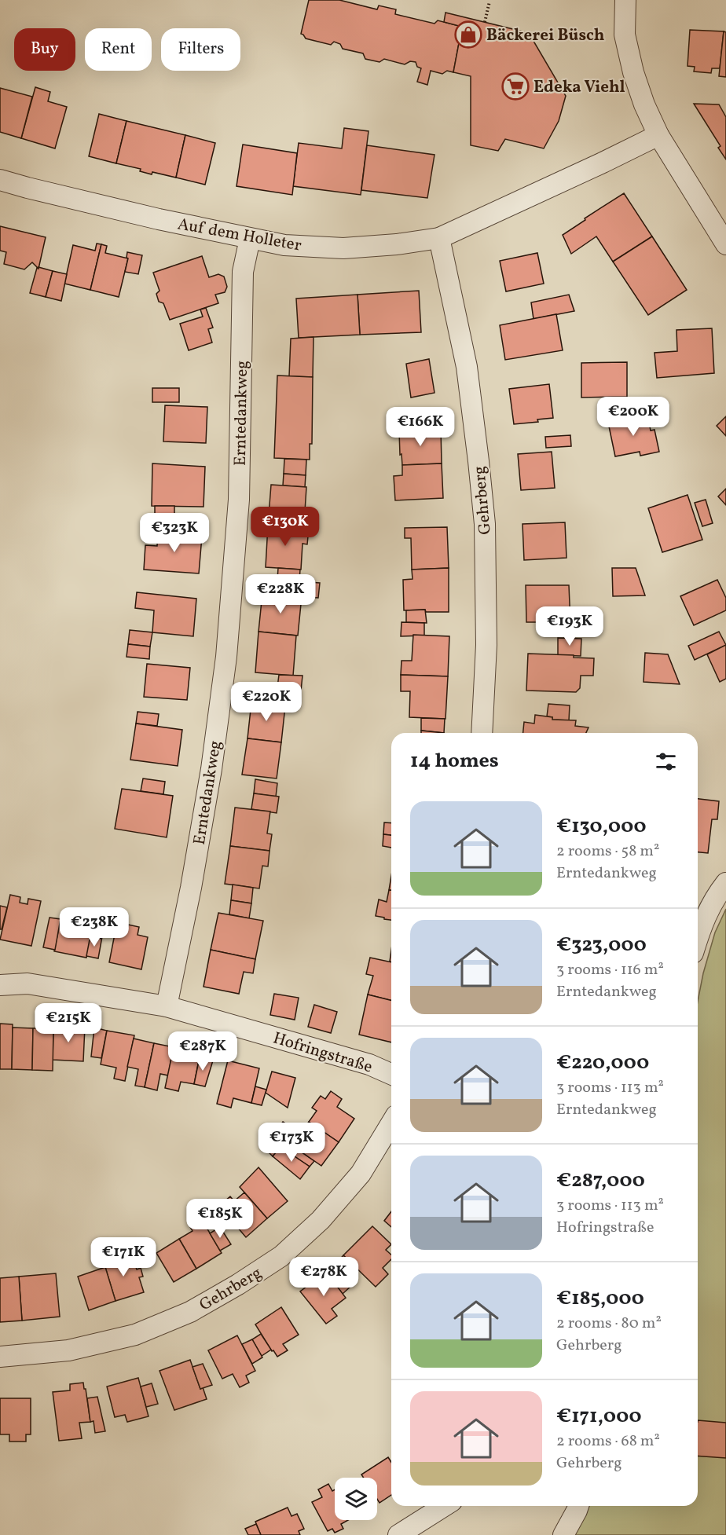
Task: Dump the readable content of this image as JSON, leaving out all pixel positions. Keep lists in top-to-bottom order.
{
  "streets": {
    "street": [
      "Auf dem Holleter",
      "Erntedankweg",
      "Gehrberg",
      "Hofringstraße"
    ]
  },
  "crossings": [
    ["Auf dem Holleter", "Erntedankweg"],
    ["Auf dem Holleter", "Gehrberg"],
    ["Erntedankweg", "Hofringstraße"]
  ],
  "places": {
    "shop": ["Bäckerei Büsch"],
    "supermarket": ["Edeka Viehl"]
  },
  "page": {
    "chip": ["Buy", "Rent", "Filters"],
    "price": [
      "€200K",
      "€166K",
      "€130K",
      "€323K",
      "€228K",
      "€193K",
      "€220K",
      "€238K",
      "€215K",
      "€287K",
      "€173K",
      "€185K",
      "€171K",
      "€278K"
    ],
    "heading": "14 homes",
    "list": [
      {
        "name": "€130,000",
        "note": "2 rooms · 58 m² · Erntedankweg"
      },
      {
        "name": "€323,000",
        "note": "3 rooms · 116 m² · Erntedankweg"
      },
      {
        "name": "€220,000",
        "note": "3 rooms · 113 m² · Erntedankweg"
      },
      {
        "name": "€287,000",
        "note": "3 rooms · 113 m² · Hofringstraße"
      },
      {
        "name": "€185,000",
        "note": "2 rooms · 80 m² · Gehrberg"
      },
      {
        "name": "€171,000",
        "note": "2 rooms · 68 m² · Gehrberg"
      }
    ]
  }
}
